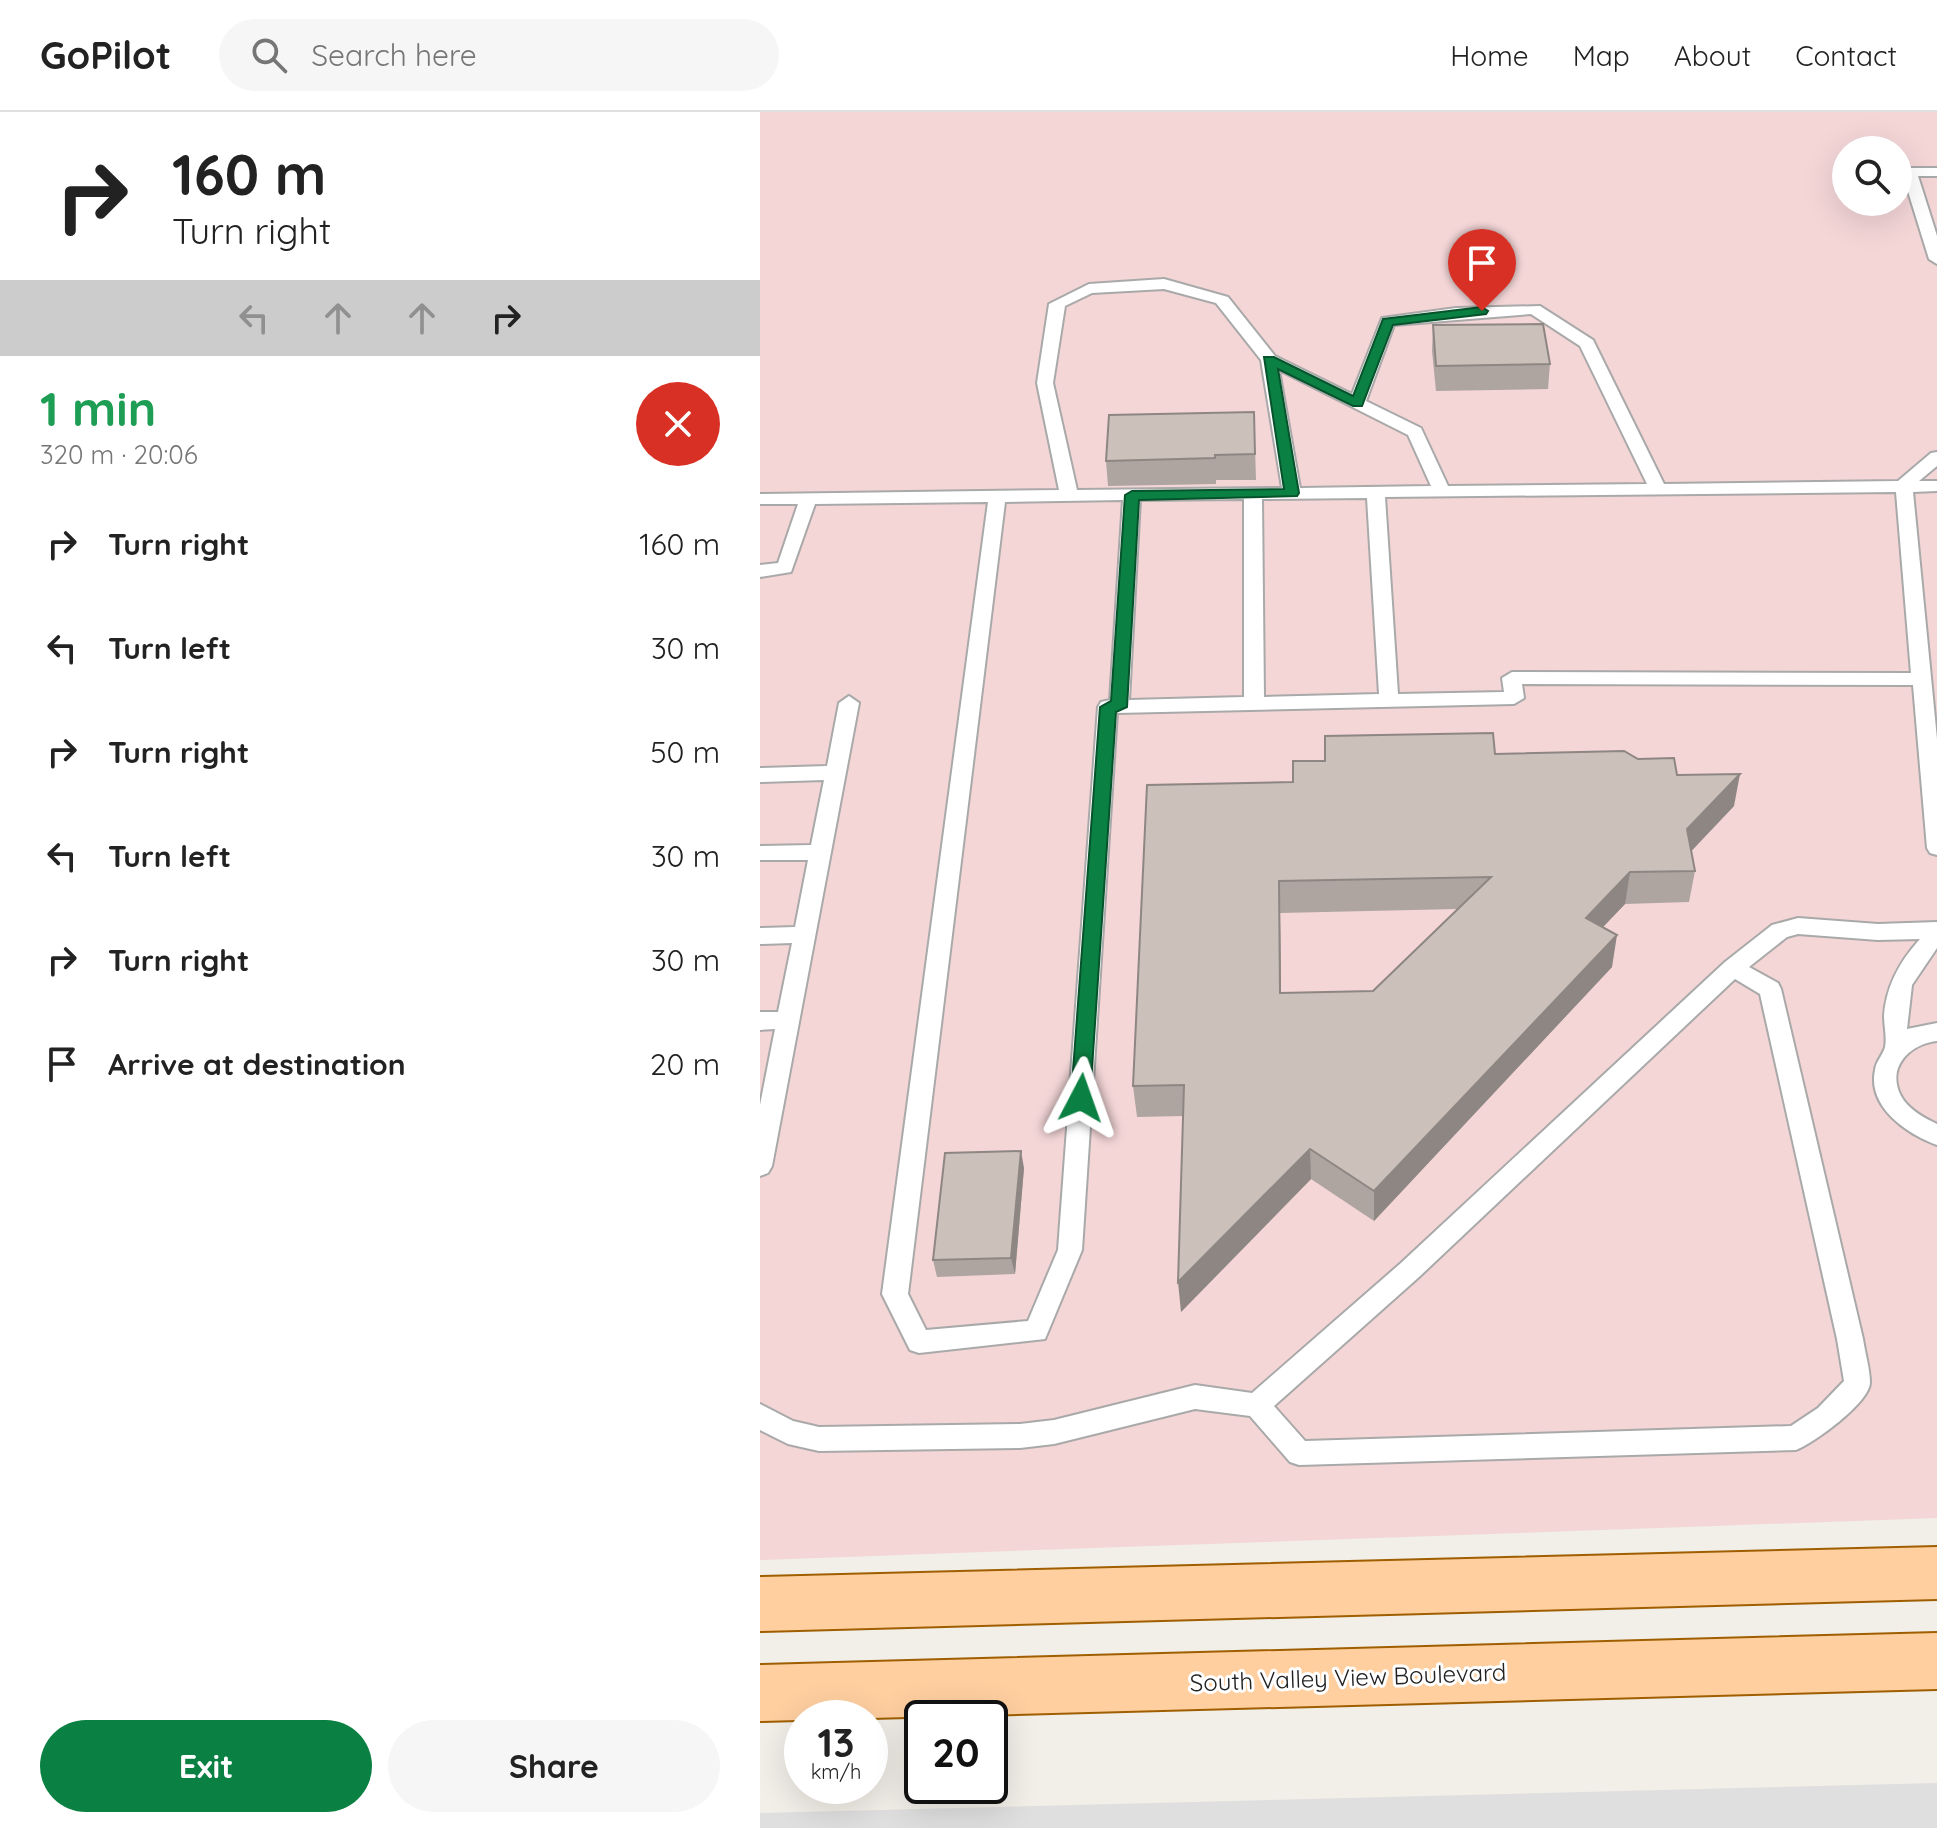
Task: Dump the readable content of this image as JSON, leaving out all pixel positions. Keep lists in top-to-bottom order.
{
  "streets": {
    "main road": ["South Valley View Boulevard"]
  },
  "page": {
    "header": "GoPilot",
    "search": "Search here",
    "nav": [
      "Home",
      "Map",
      "About",
      "Contact"
    ],
    "turn": ["160 m", "Turn right"],
    "heading": ["1 min", "320 m · 20:06"],
    "list": [
      {
        "name": "Turn right",
        "value": "160 m"
      },
      {
        "name": "Turn left",
        "value": "30 m"
      },
      {
        "name": "Turn right",
        "value": "50 m"
      },
      {
        "name": "Turn left",
        "value": "30 m"
      },
      {
        "name": "Turn right",
        "value": "30 m"
      },
      {
        "name": "Arrive at destination",
        "value": "20 m"
      }
    ],
    "speed": "13 km/h",
    "limit": "20",
    "buttons": ["Exit", "Share"]
  }
}
